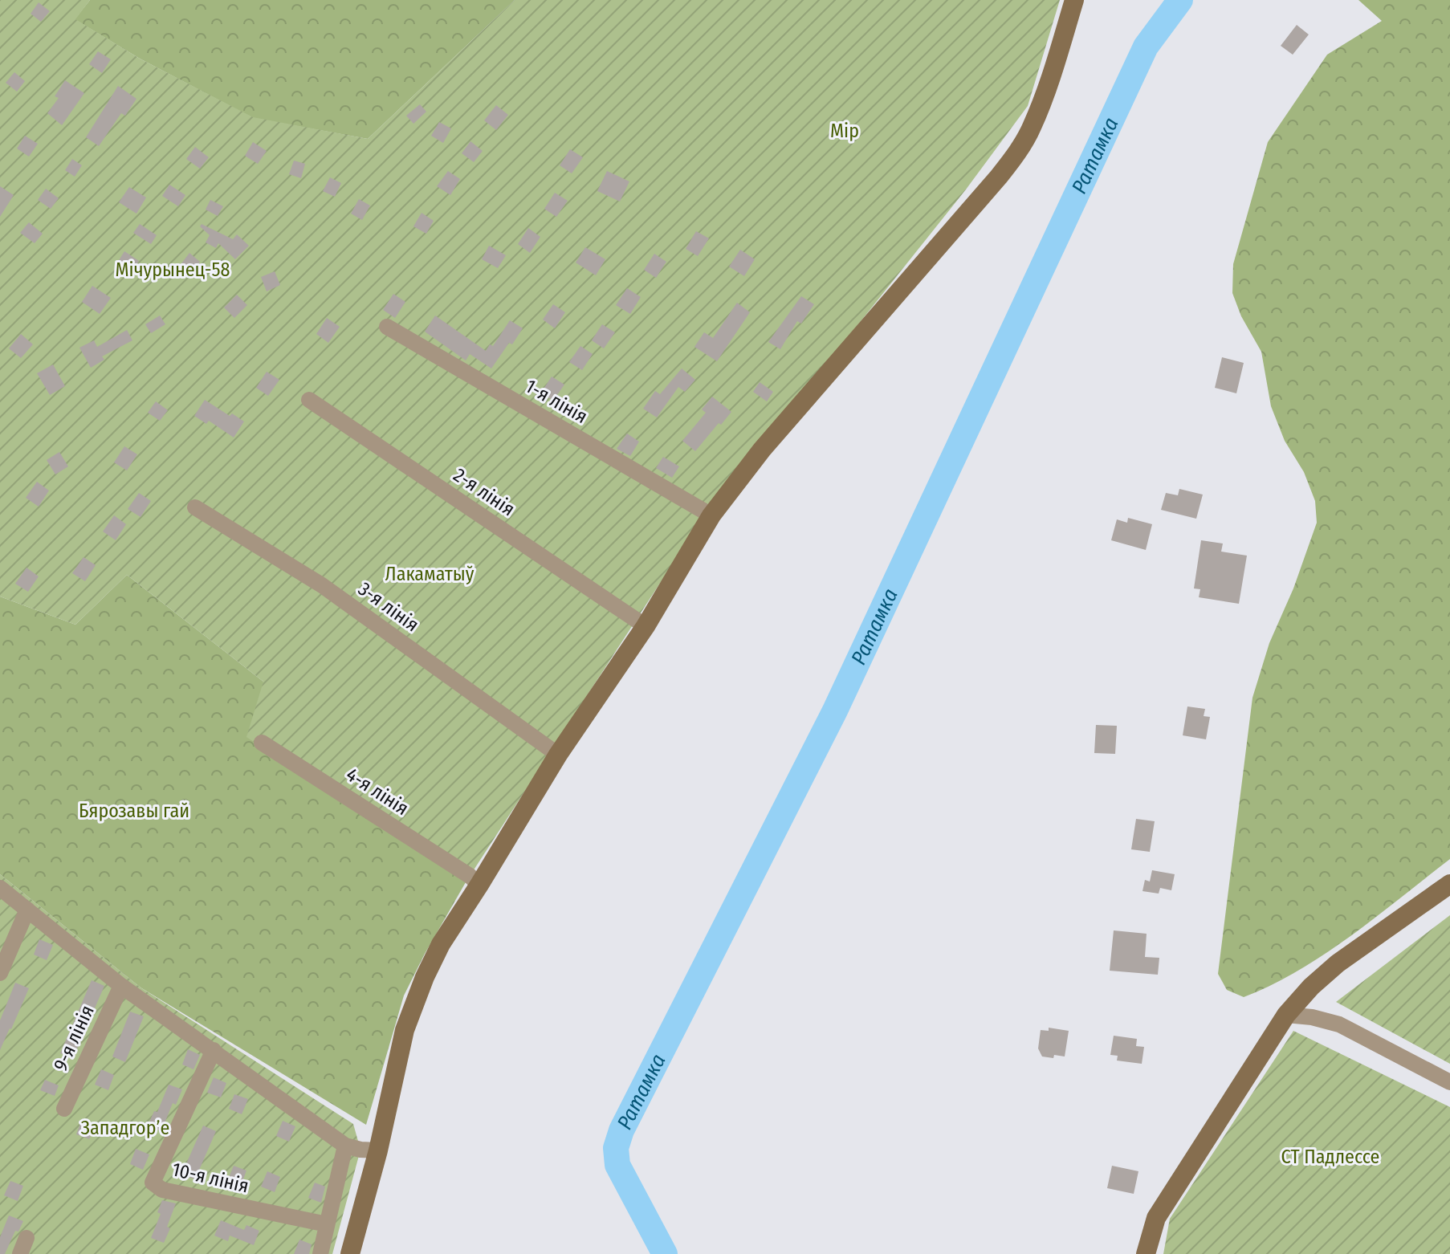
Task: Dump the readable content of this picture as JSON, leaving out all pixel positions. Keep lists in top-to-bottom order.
{
  "streets": {
    "street": [
      "1-я лінія",
      "2-я лінія",
      "3-я лінія",
      "4-я лінія",
      "9-я лінія",
      "10-я лінія"
    ]
  },
  "water": ["Ратамка"],
  "parks": [
    "Мір",
    "Мічурынец-58",
    "Лакаматыў",
    "Бярозавы гай",
    "Западгорʼе",
    "СТ Падлессе"
  ]
}
